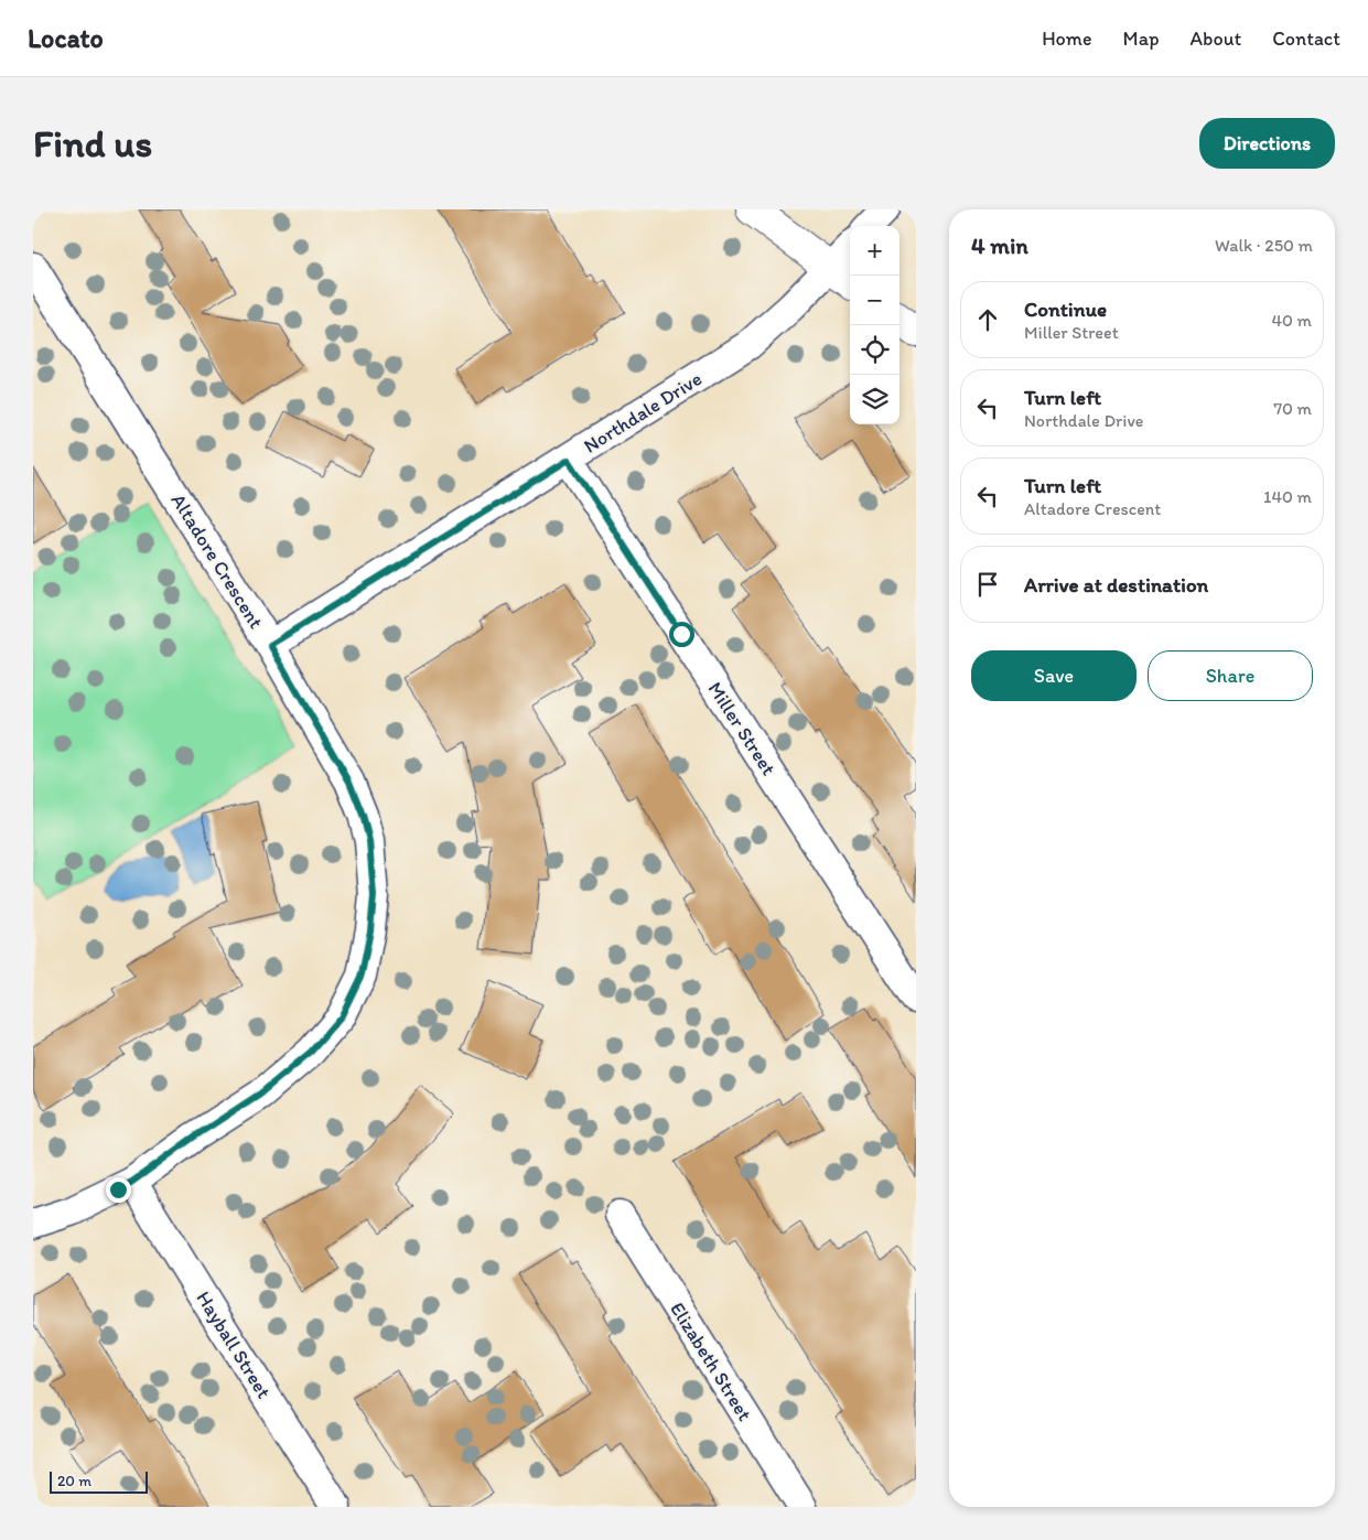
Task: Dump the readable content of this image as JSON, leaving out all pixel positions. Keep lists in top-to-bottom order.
{
  "streets": {
    "street": [
      "Northdale Drive",
      "Altadore Crescent",
      "Miller Street",
      "Hayball Street",
      "Elizabeth Street"
    ]
  },
  "crossings": [
    ["Northdale Drive", "Altadore Crescent"],
    ["Northdale Drive", "Miller Street"],
    ["Altadore Crescent", "Hayball Street"]
  ],
  "scale_bar": "20 m",
  "page": {
    "header": "Locato",
    "nav": [
      "Home",
      "Map",
      "About",
      "Contact"
    ],
    "buttons": [
      "Directions",
      ["Save", "Share"]
    ],
    "title": "Find us",
    "heading": ["4 min", "Walk · 250 m"],
    "map_buttons": ["+", "−"],
    "list": [
      ["Continue", "Miller Street", "40 m"],
      ["Turn left", "Northdale Drive", "70 m"],
      ["Turn left", "Altadore Crescent", "140 m"],
      "Arrive at destination"
    ],
    "scale": "20 m"
  }
}
